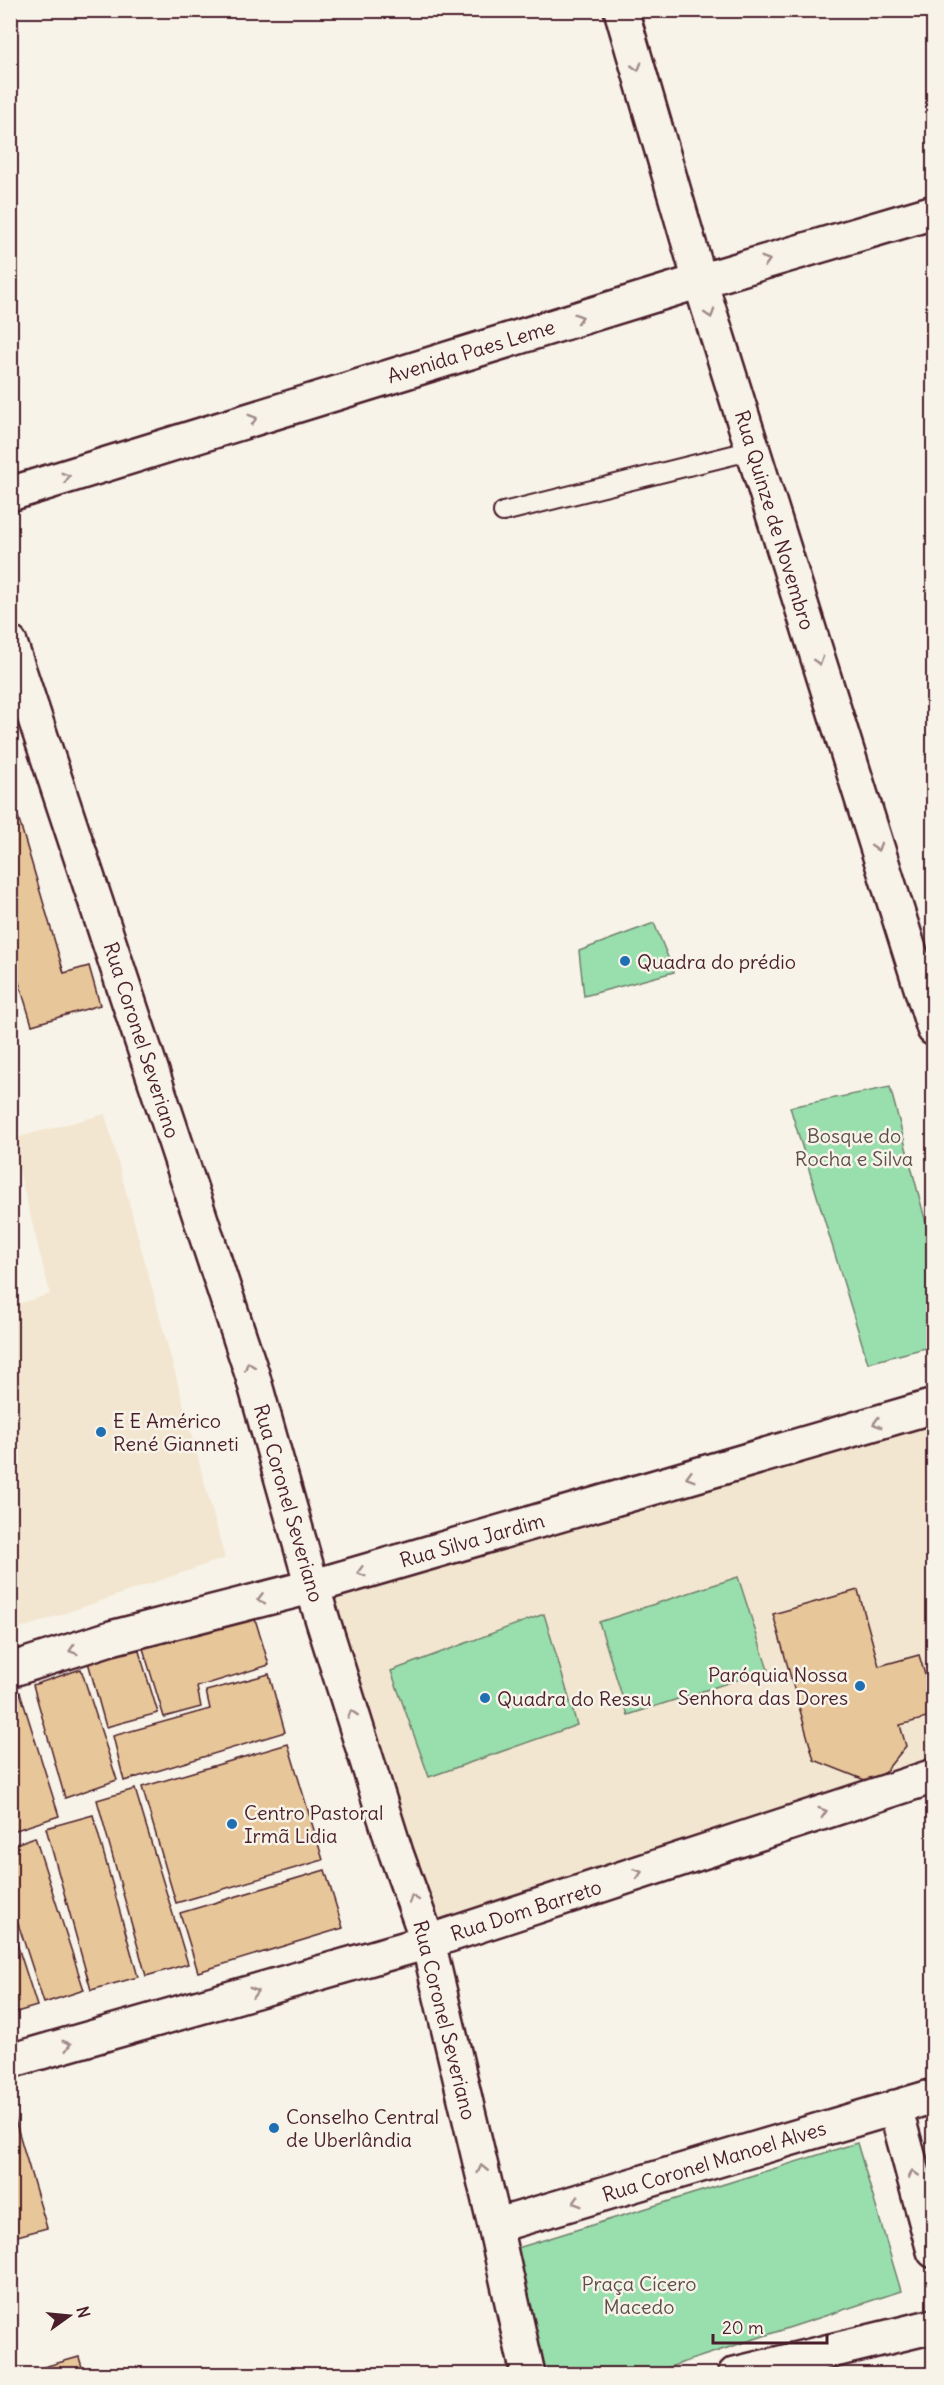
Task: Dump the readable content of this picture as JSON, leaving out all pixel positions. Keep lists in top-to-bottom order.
{
  "streets": {
    "street": [
      "Avenida Paes Leme",
      "Rua Quinze de Novembro",
      "Rua Coronel Severiano",
      "Rua Silva Jardim",
      "Rua Dom Barreto",
      "Rua Coronel Manoel Alves"
    ]
  },
  "crossings": [
    ["Avenida Paes Leme", "Rua Quinze de Novembro"],
    ["Rua Coronel Severiano", "Rua Silva Jardim"],
    ["Rua Coronel Severiano", "Rua Dom Barreto"],
    ["Rua Coronel Severiano", "Rua Coronel Manoel Alves"]
  ],
  "one_way": [
    "Avenida Paes Leme",
    "Rua Quinze de Novembro",
    "Rua Coronel Severiano",
    "Rua Silva Jardim",
    "Rua Dom Barreto"
  ],
  "parks": ["Bosque do Rocha e Silva", "Praça Cícero Macedo"],
  "places": [
    "Quadra do prédio",
    "E E Américo René Gianneti",
    "Paróquia Nossa Senhora das Dores",
    "Quadra do Ressu",
    "Centro Pastoral Irmã Lidia",
    "Conselho Central de Uberlândia"
  ],
  "scale_bar": "20 m",
  "north": "right"
}
